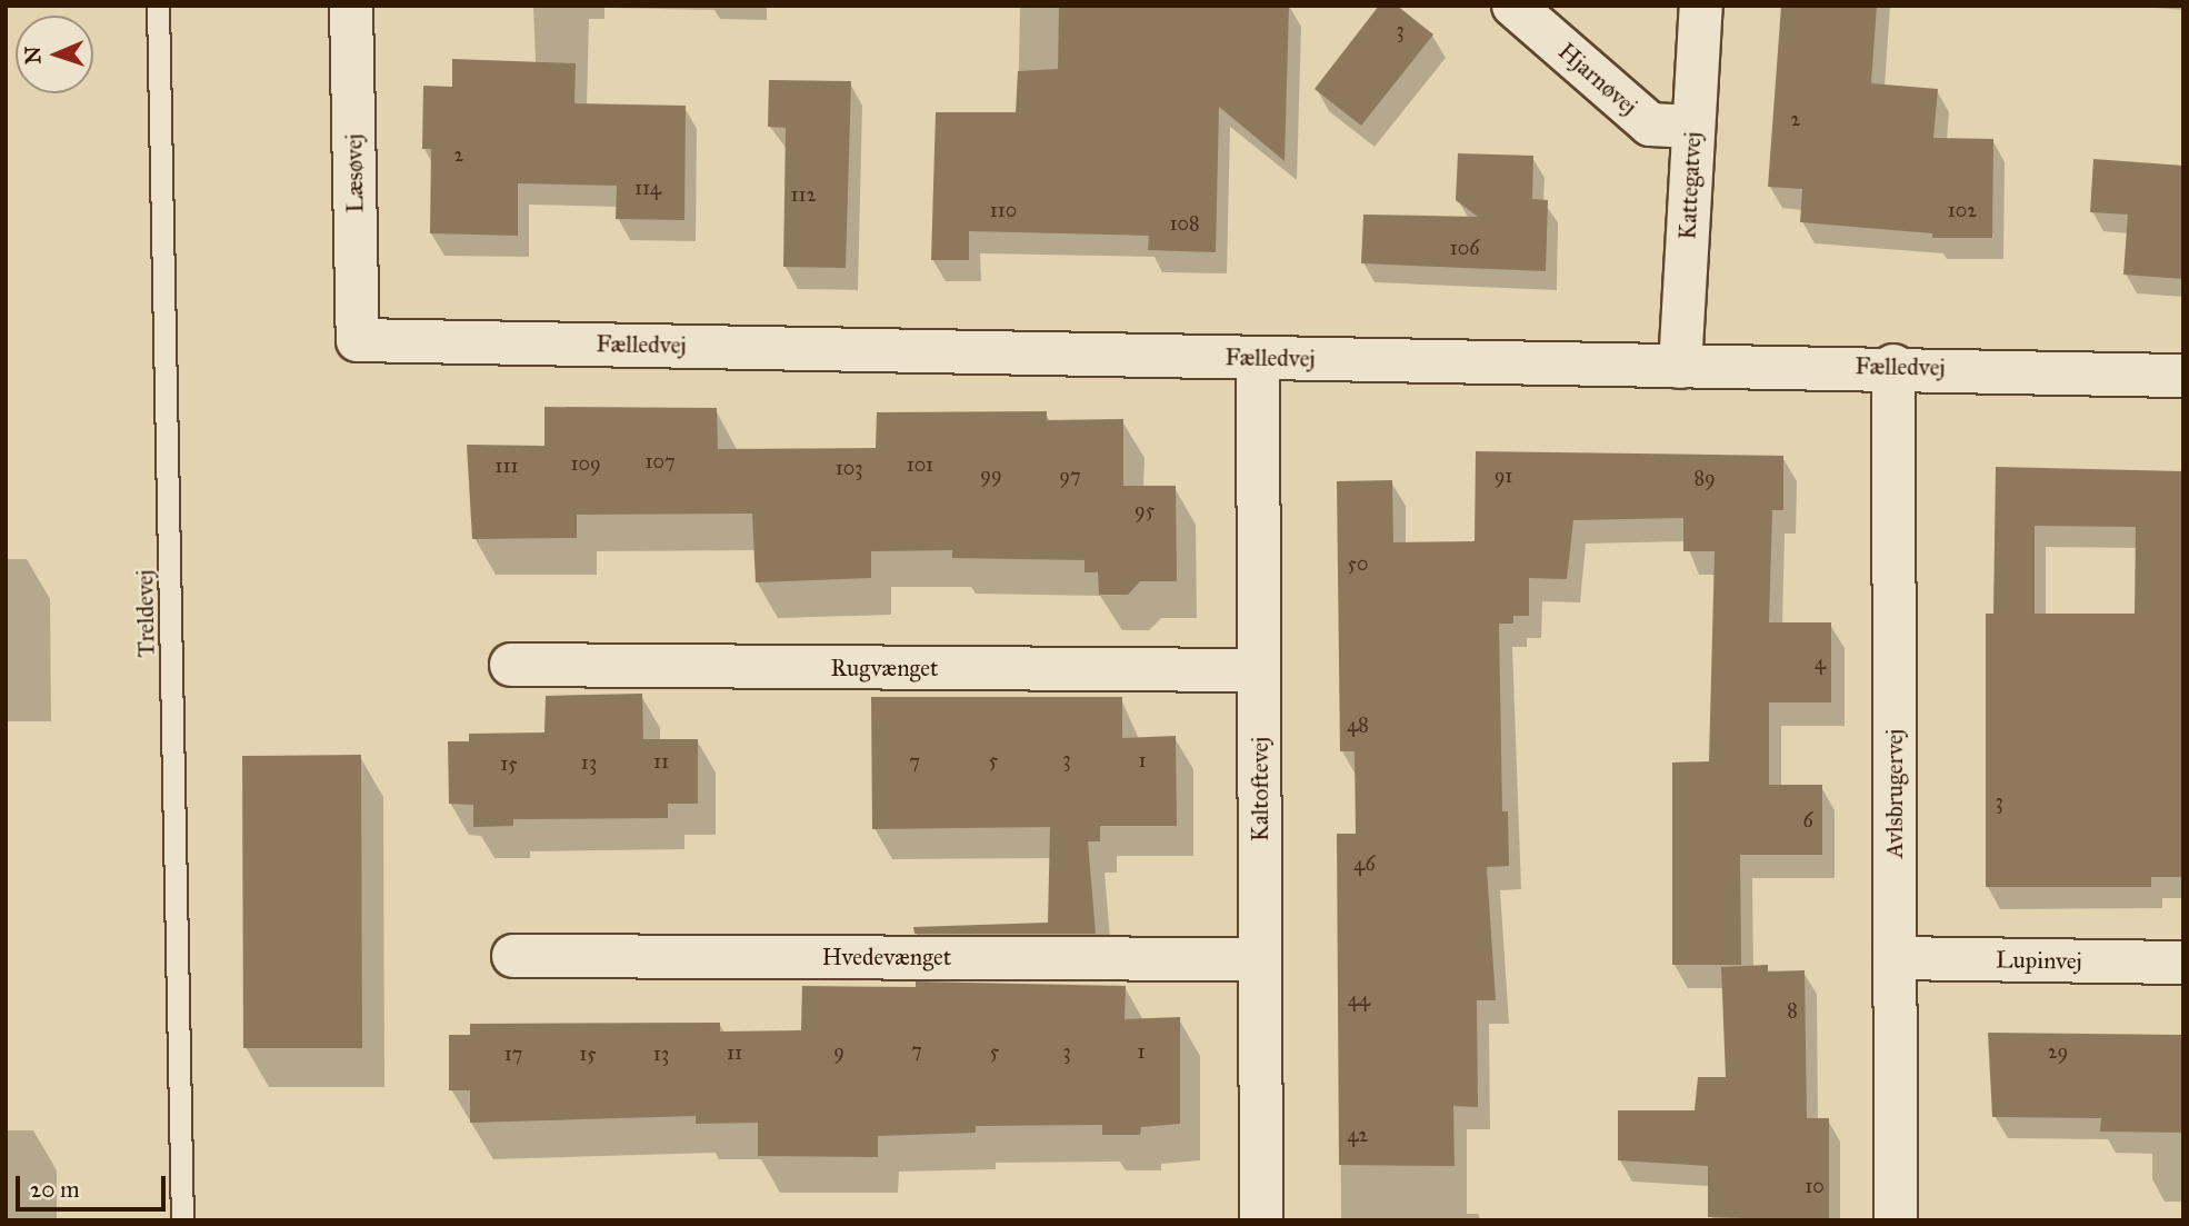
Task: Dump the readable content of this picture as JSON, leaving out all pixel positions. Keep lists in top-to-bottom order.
{
  "streets": {
    "street": [
      "Hjarnøvej",
      "Læsøvej",
      "Kattegatvej",
      "Fælledvej",
      "Rugvænget",
      "Kaltoftevej",
      "Avlsbrugervej",
      "Hvedevænget",
      "Lupinvej"
    ],
    "lane": ["Treldevej"]
  },
  "crossings": [
    ["Hjarnøvej", "Kattegatvej"],
    ["Læsøvej", "Fælledvej"],
    ["Kattegatvej", "Fælledvej"],
    ["Fælledvej", "Kaltoftevej"],
    ["Fælledvej", "Avlsbrugervej"],
    ["Rugvænget", "Kaltoftevej"],
    ["Kaltoftevej", "Hvedevænget"],
    ["Avlsbrugervej", "Lupinvej"]
  ],
  "house_numbers": [
    "3",
    "2",
    "2",
    "114",
    "112",
    "110",
    "102",
    "108",
    "106",
    "107",
    "109",
    "101",
    "111",
    "103",
    "99",
    "97",
    "91",
    "89",
    "95",
    "50",
    "4",
    "48",
    "3",
    "5",
    "1",
    "11",
    "7",
    "13",
    "15",
    "3",
    "6",
    "46",
    "44",
    "8",
    "7",
    "9",
    "5",
    "3",
    "1",
    "29",
    "11",
    "17",
    "15",
    "13",
    "42",
    "10"
  ],
  "scale_bar": "20 m",
  "north": "left"
}
